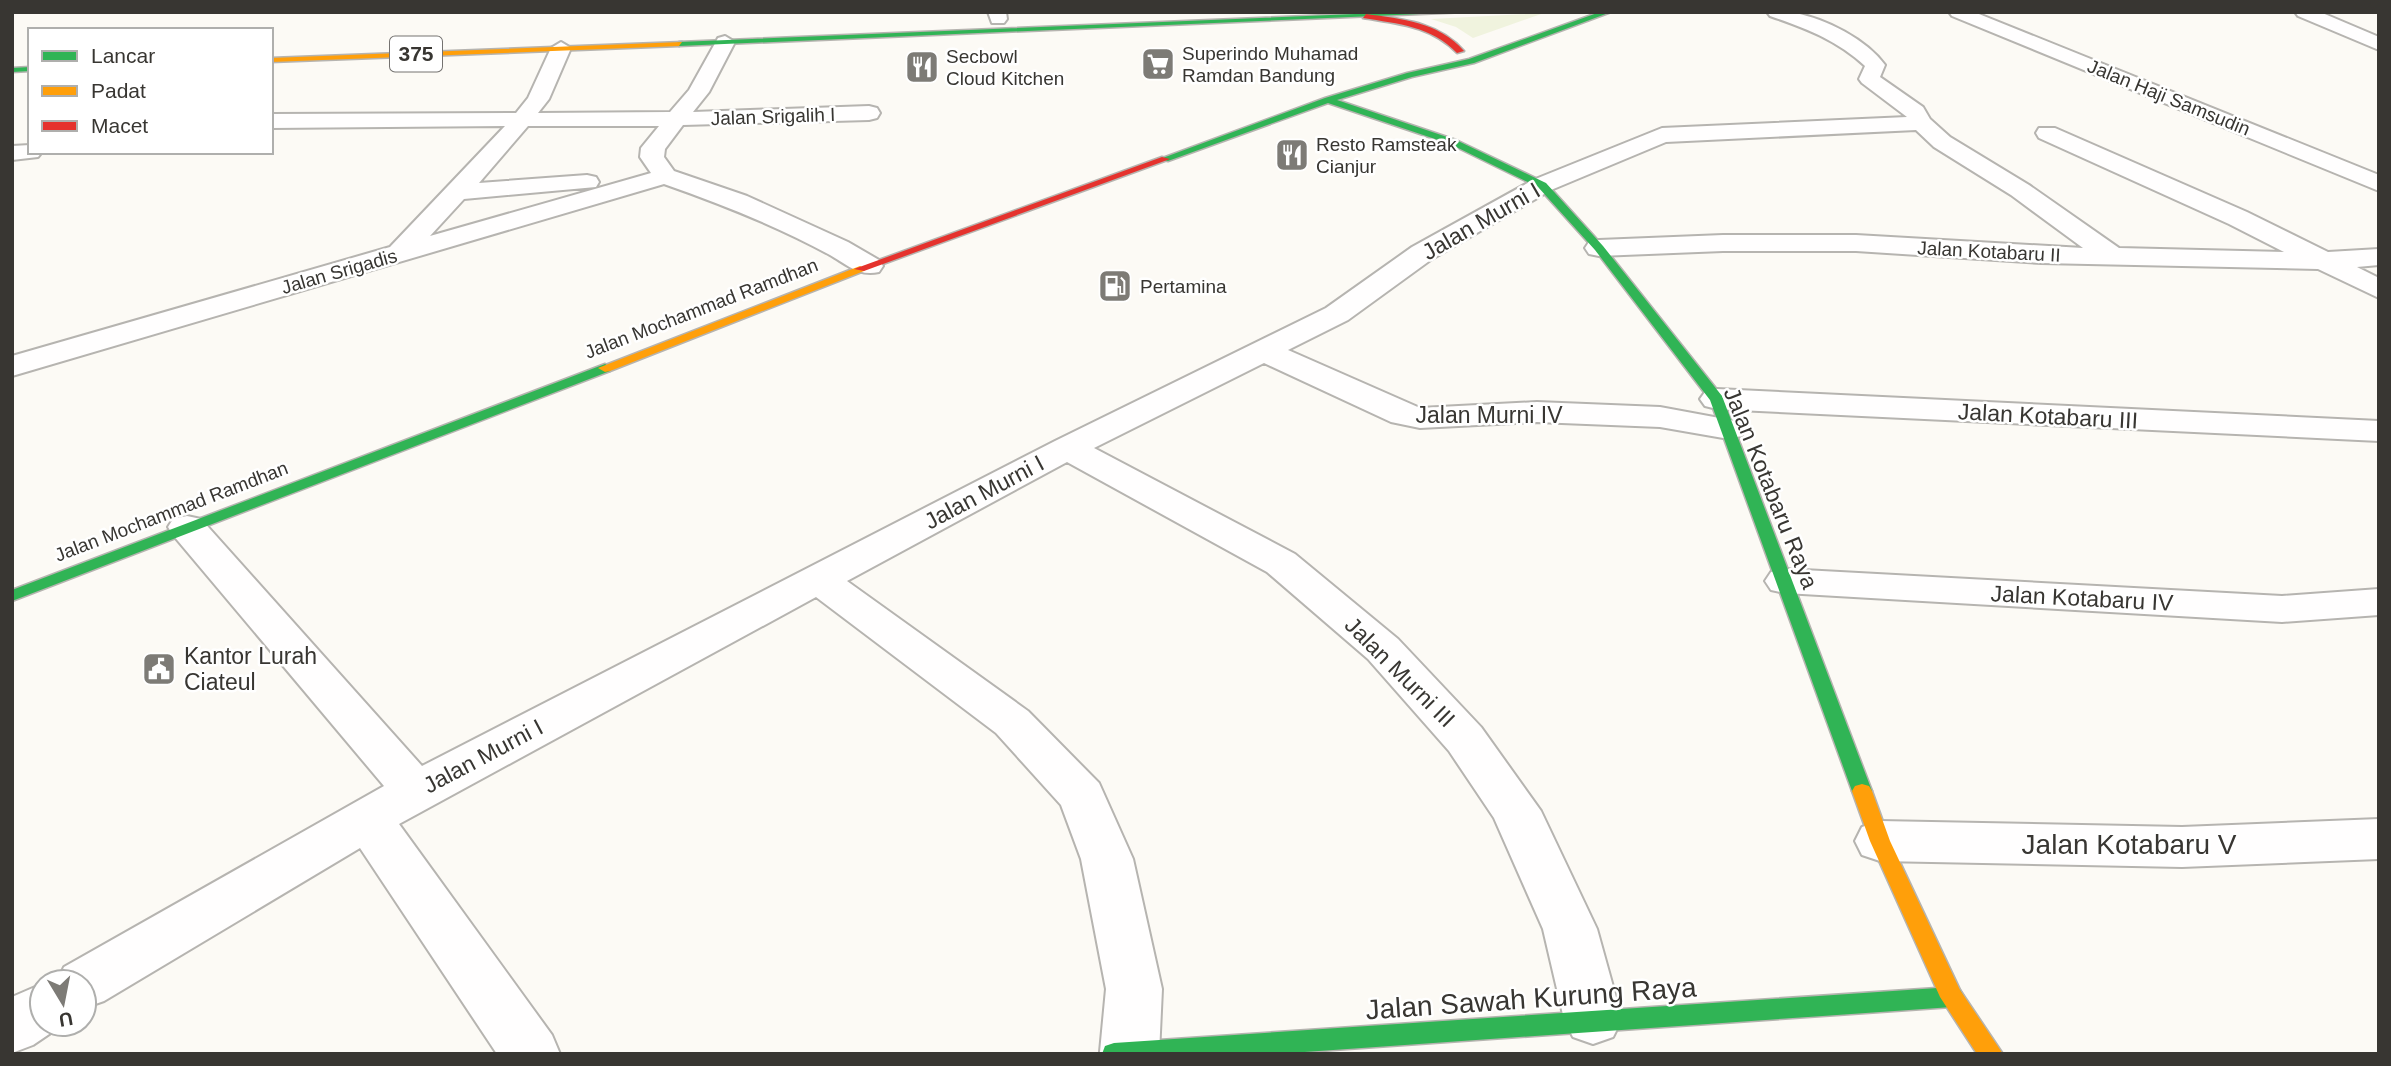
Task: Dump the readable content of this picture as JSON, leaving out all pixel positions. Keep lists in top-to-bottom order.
{
  "streets": {
    "main road": [
      "375",
      "Jalan Mochammad Ramdhan",
      "Jalan Kotabaru Raya",
      "Jalan Sawah Kurung Raya"
    ],
    "street": [
      "Jalan Haji Samsudin",
      "Jalan Srigalih I",
      "Jalan Murni I",
      "Jalan Kotabaru II",
      "Jalan Srigadis",
      "Jalan Murni IV",
      "Jalan Kotabaru III",
      "Jalan Kotabaru IV",
      "Jalan Murni III",
      "Jalan Kotabaru V"
    ]
  },
  "crossings": [
    ["Jalan Murni I", "Jalan Murni IV"],
    ["Jalan Murni I", "Jalan Kotabaru Raya"],
    ["Jalan Murni I", "Jalan Murni III"],
    ["Jalan Kotabaru II", "Jalan Kotabaru Raya"],
    ["Jalan Mochammad Ramdhan", "Jalan Kotabaru Raya"],
    ["Jalan Murni IV", "Jalan Kotabaru III"],
    ["Jalan Murni IV", "Jalan Kotabaru Raya"],
    ["Jalan Kotabaru III", "Jalan Kotabaru Raya"],
    ["Jalan Kotabaru Raya", "Jalan Kotabaru IV"],
    ["Jalan Kotabaru Raya", "Jalan Kotabaru V"],
    ["Jalan Kotabaru Raya", "Jalan Sawah Kurung Raya"],
    ["Jalan Murni III", "Jalan Sawah Kurung Raya"]
  ],
  "places": {
    "supermarket": ["Superindo Muhamad Ramdan Bandung"],
    "restaurant": ["Secbowl Cloud Kitchen", "Resto Ramsteak Cianjur"],
    "fuel station": ["Pertamina"],
    "public building": ["Kantor Lurah Ciateul"]
  },
  "legend": ["Lancar", "Padat", "Macet"],
  "north": "bottom"
}
